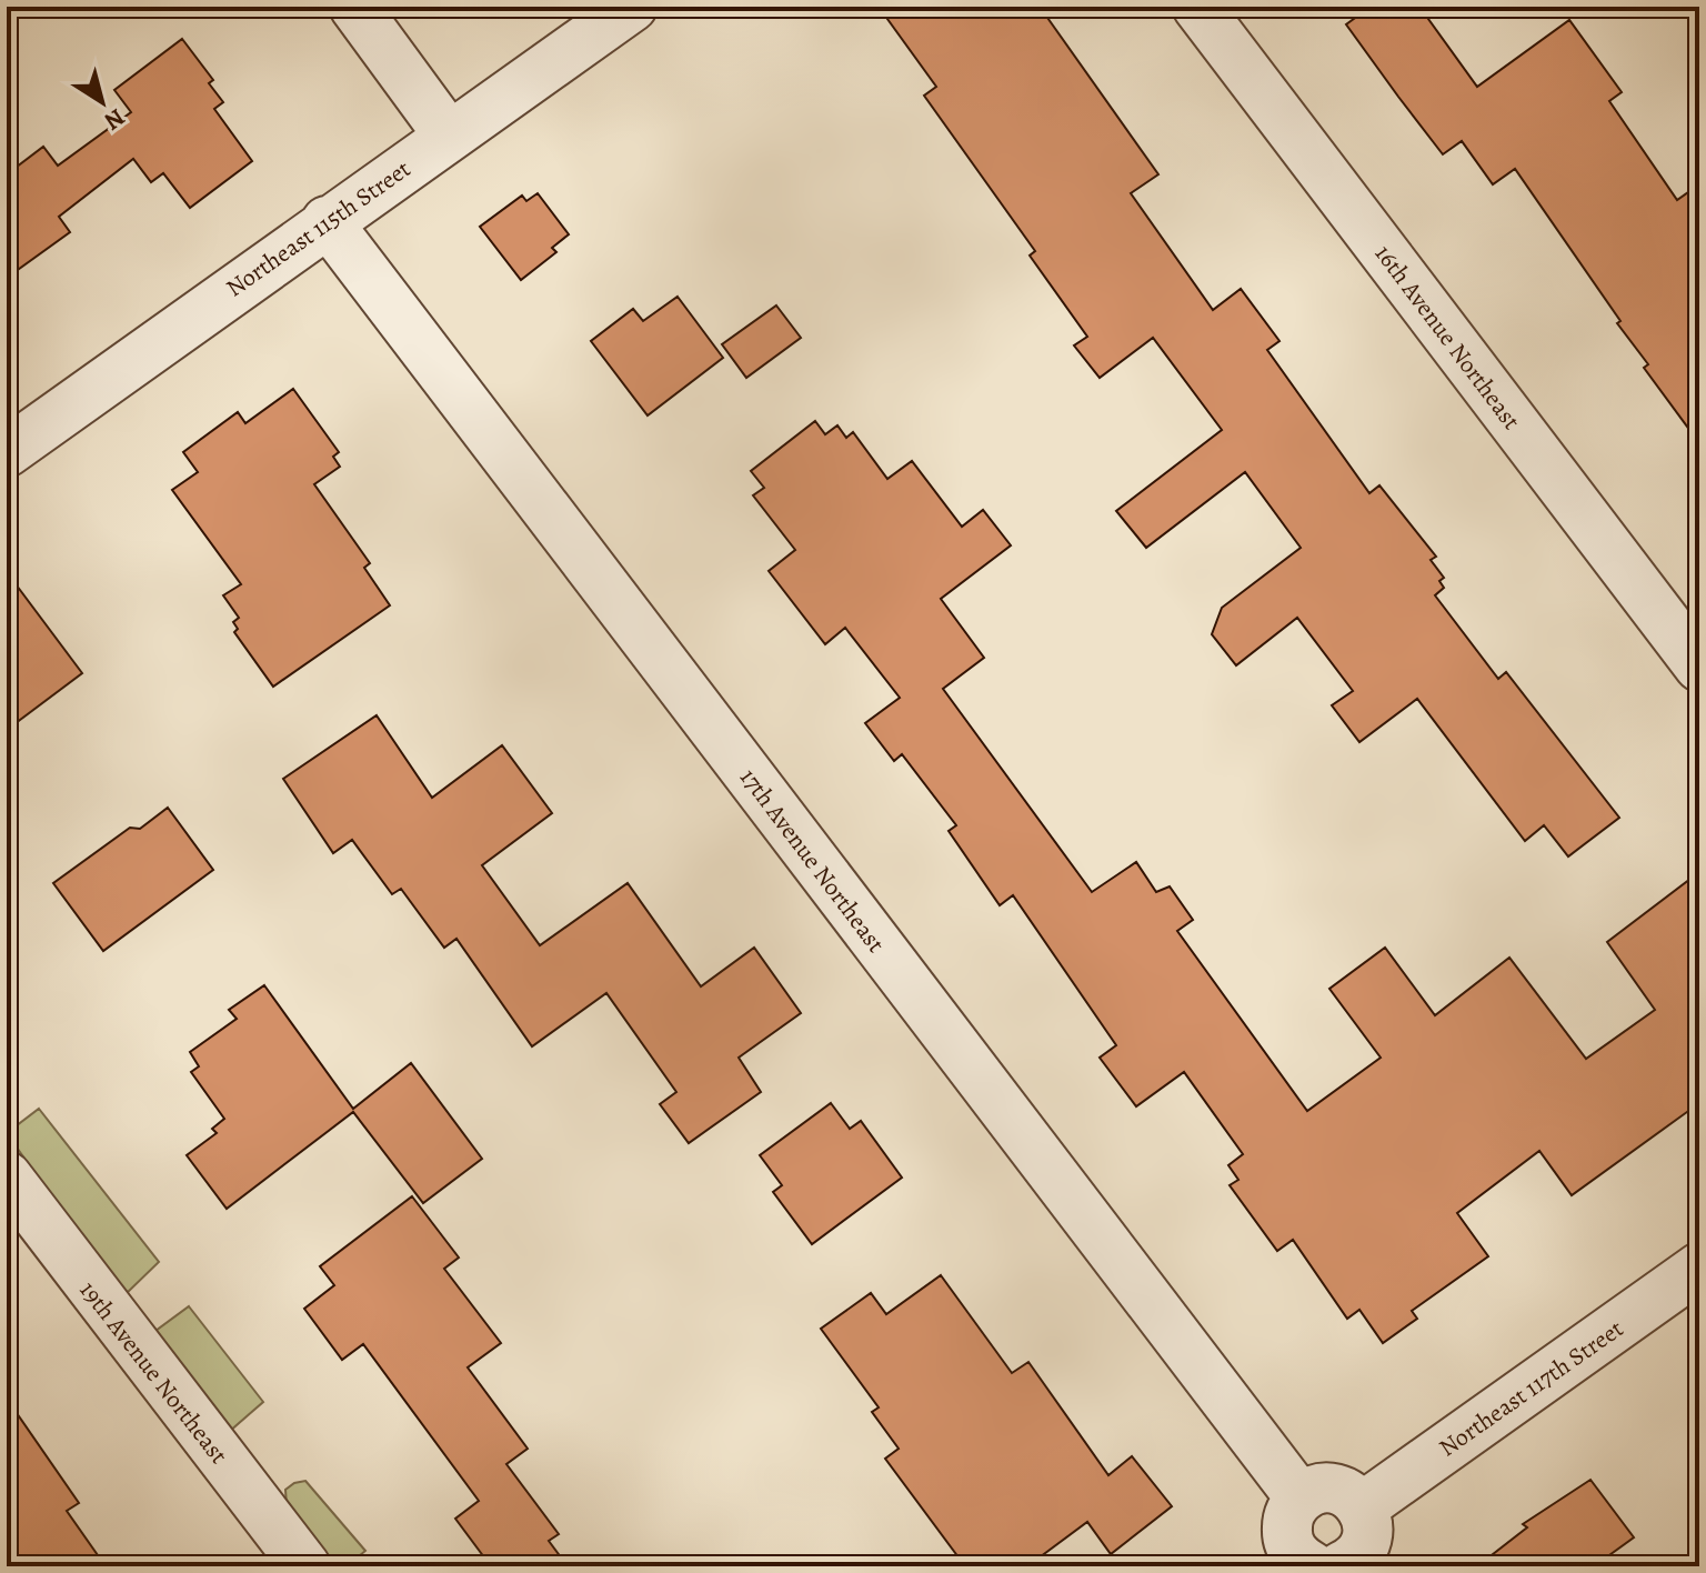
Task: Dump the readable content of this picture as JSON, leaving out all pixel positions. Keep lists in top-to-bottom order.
{
  "streets": {
    "street": [
      "Northeast 115th Street",
      "16th Avenue Northeast",
      "17th Avenue Northeast",
      "19th Avenue Northeast",
      "Northeast 117th Street"
    ]
  },
  "crossings": [
    ["Northeast 115th Street", "17th Avenue Northeast"],
    ["17th Avenue Northeast", "Northeast 117th Street"]
  ],
  "north": "bottom right"
}
